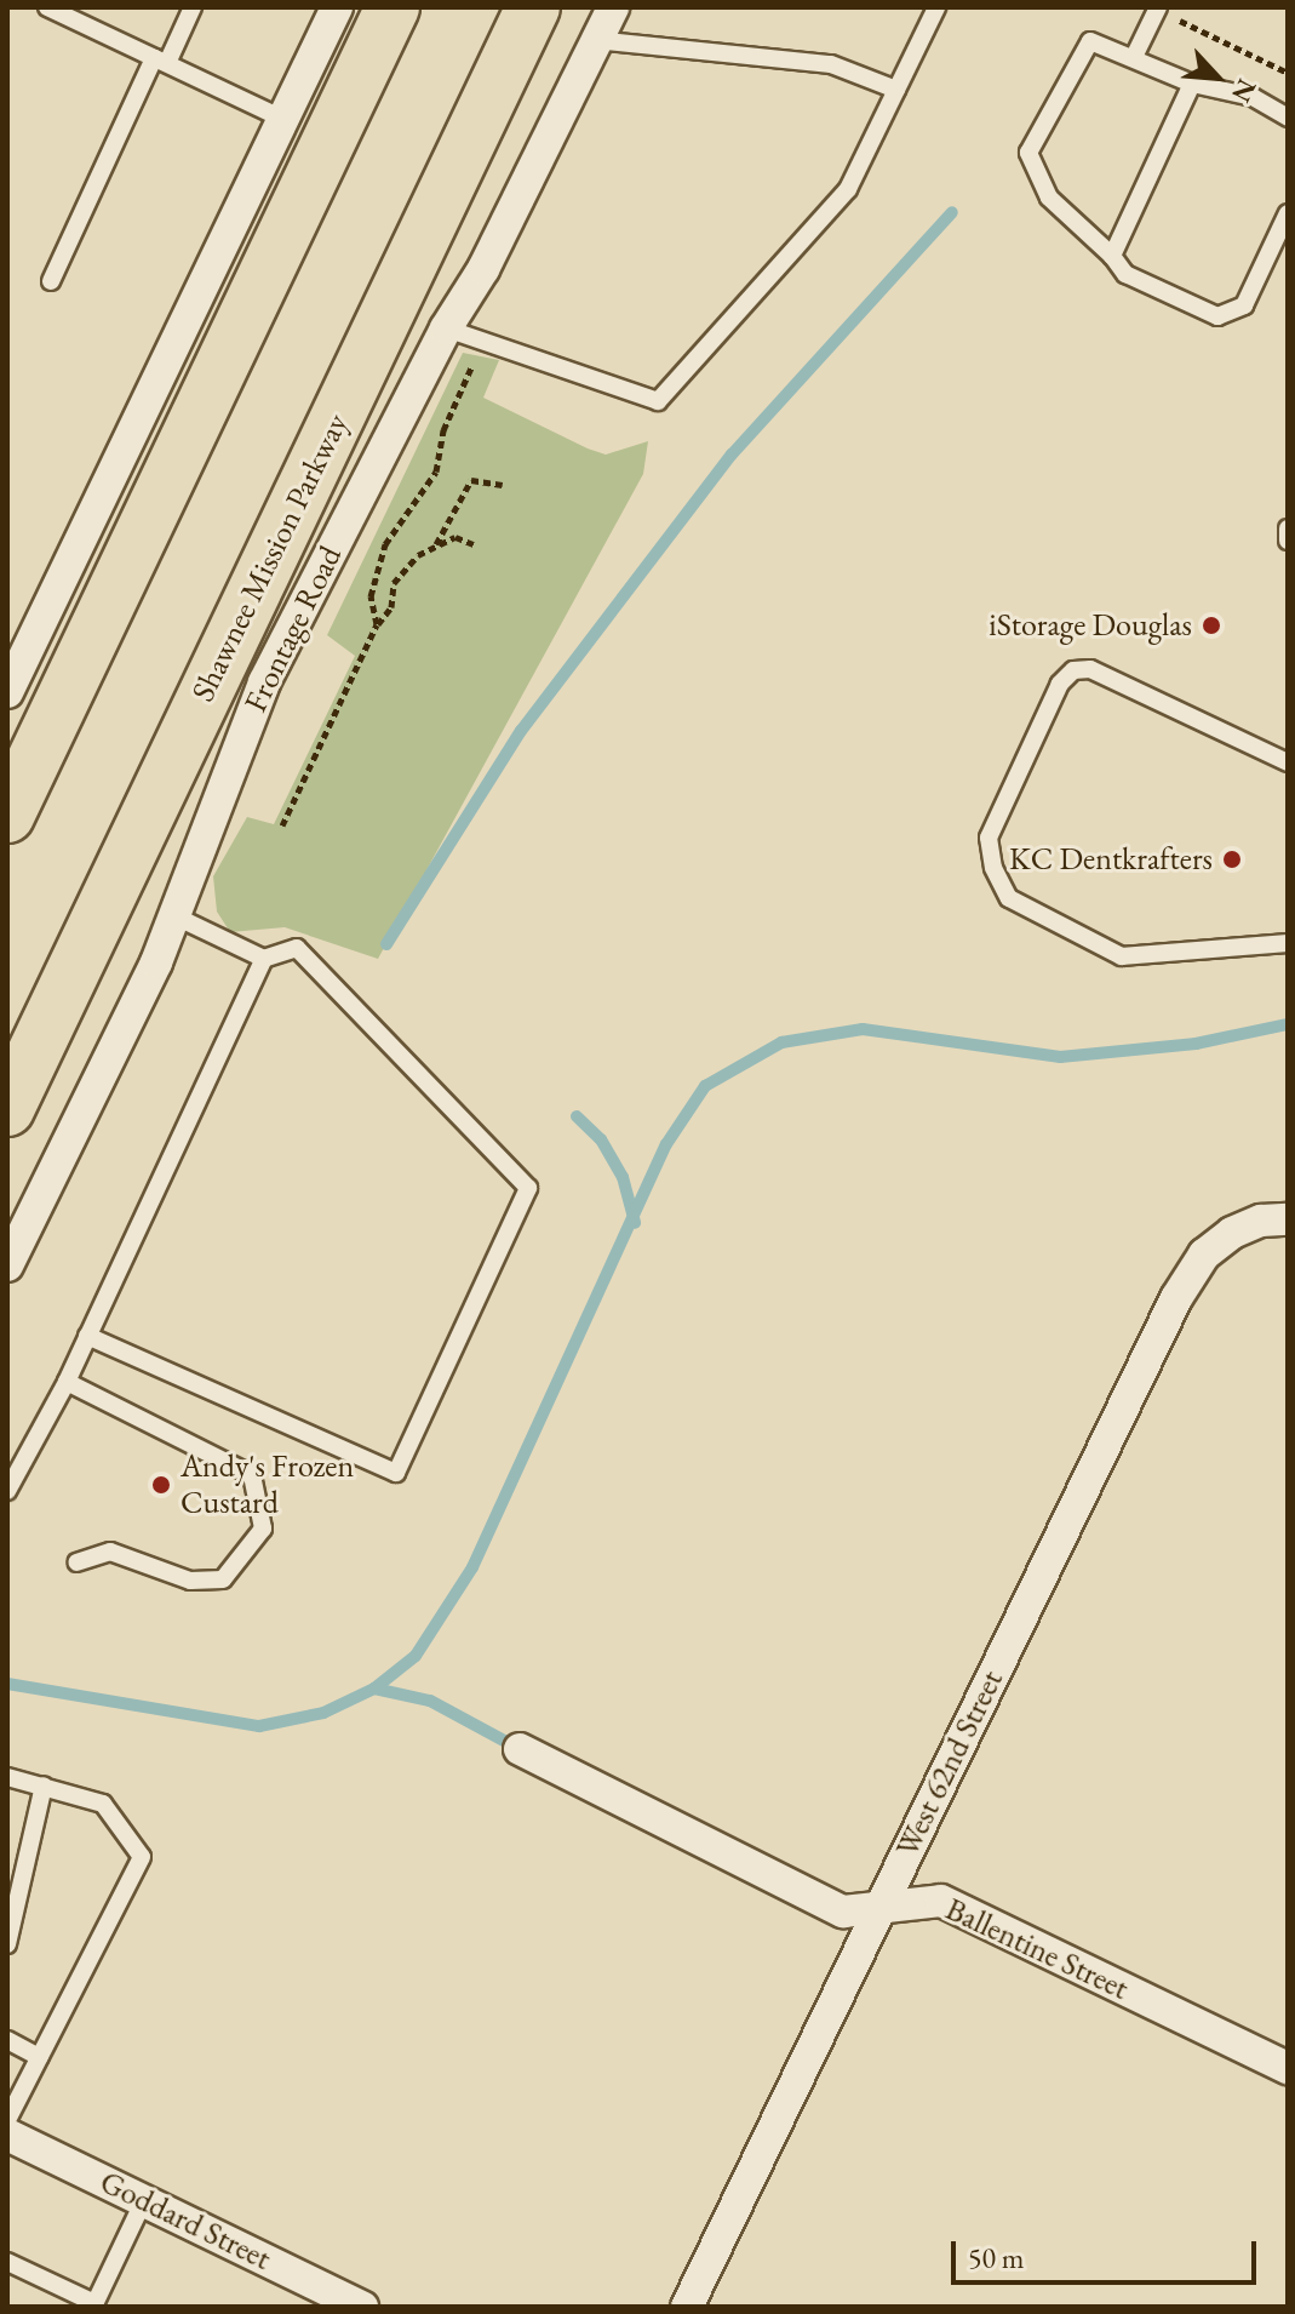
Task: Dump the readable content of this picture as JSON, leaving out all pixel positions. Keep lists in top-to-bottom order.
{
  "streets": {
    "highway": ["Shawnee Mission Parkway"],
    "street": [
      "Frontage Road",
      "West 62nd Street",
      "Ballentine Street",
      "Goddard Street"
    ]
  },
  "crossings": [
    ["West 62nd Street", "Ballentine Street"]
  ],
  "places": ["iStorage Douglas", "KC Dentkrafters", "Andy's Frozen Custard"],
  "scale_bar": "50 m",
  "north": "bottom right"
}
